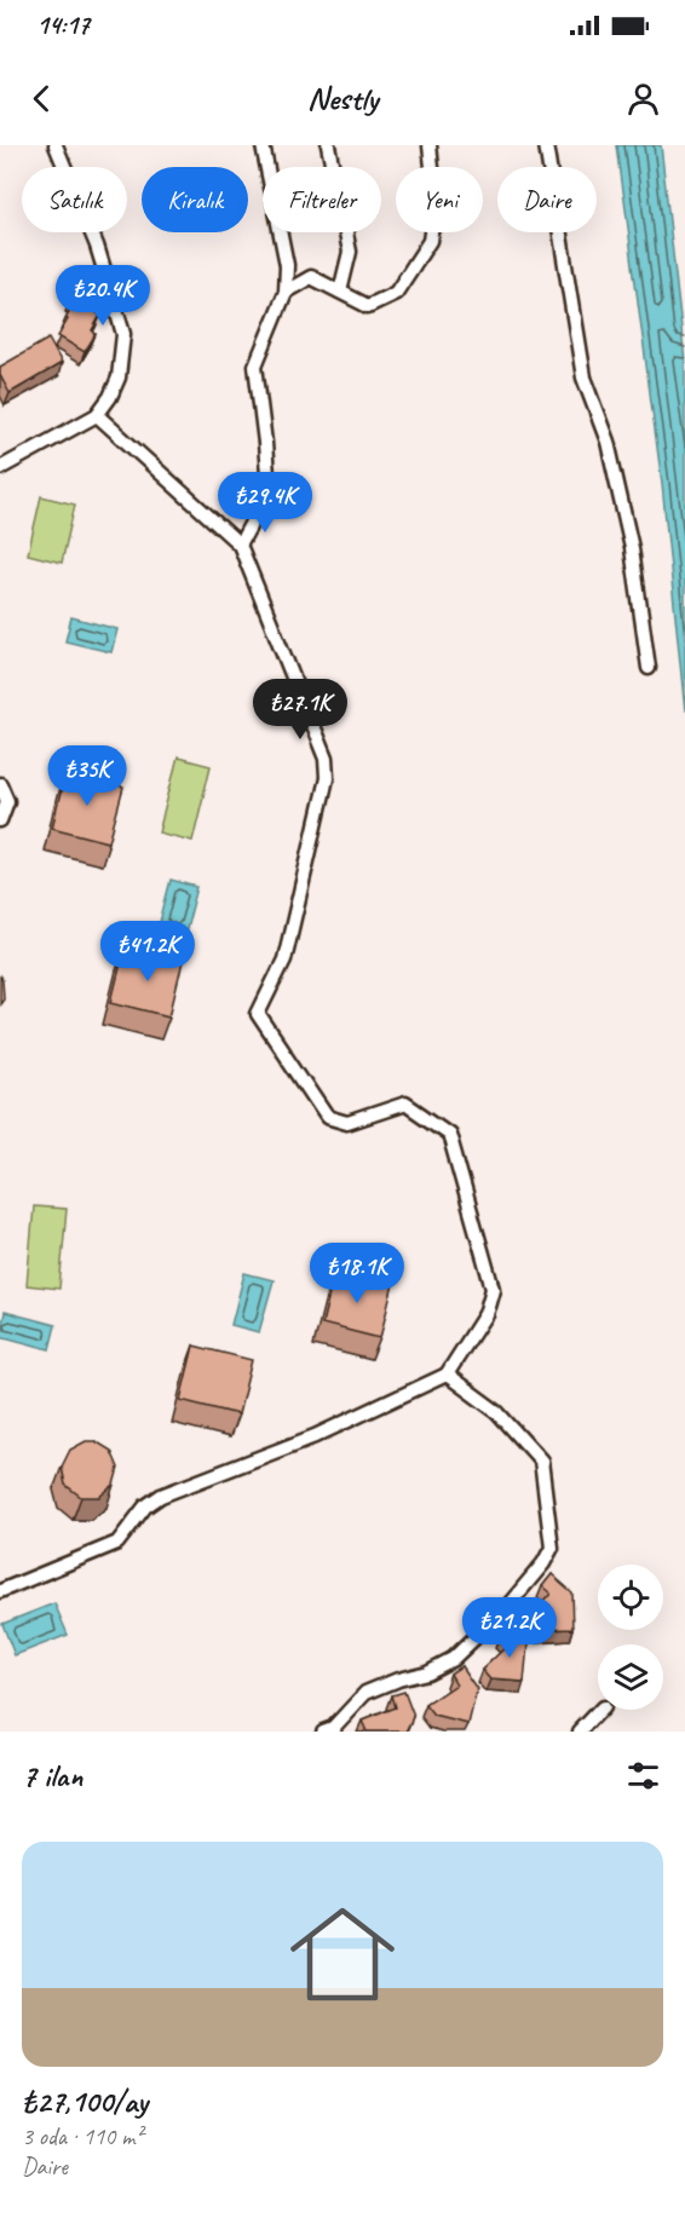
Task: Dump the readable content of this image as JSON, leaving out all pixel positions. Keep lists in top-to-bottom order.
{
  "page": {
    "status": "14:17",
    "header": "Nestly",
    "chip": [
      "Satılık",
      "Kiralık",
      "Filtreler",
      "Yeni",
      "Daire"
    ],
    "price": [
      "₺20.4K",
      "₺29.4K",
      "₺27.1K",
      "₺35K",
      "₺41.2K",
      "₺18.1K",
      "₺21.2K"
    ],
    "heading": "7 ilan",
    "list": [
      {
        "name": "₺27,100/ay",
        "note": "3 oda · 110 m² · Daire"
      }
    ]
  }
}
